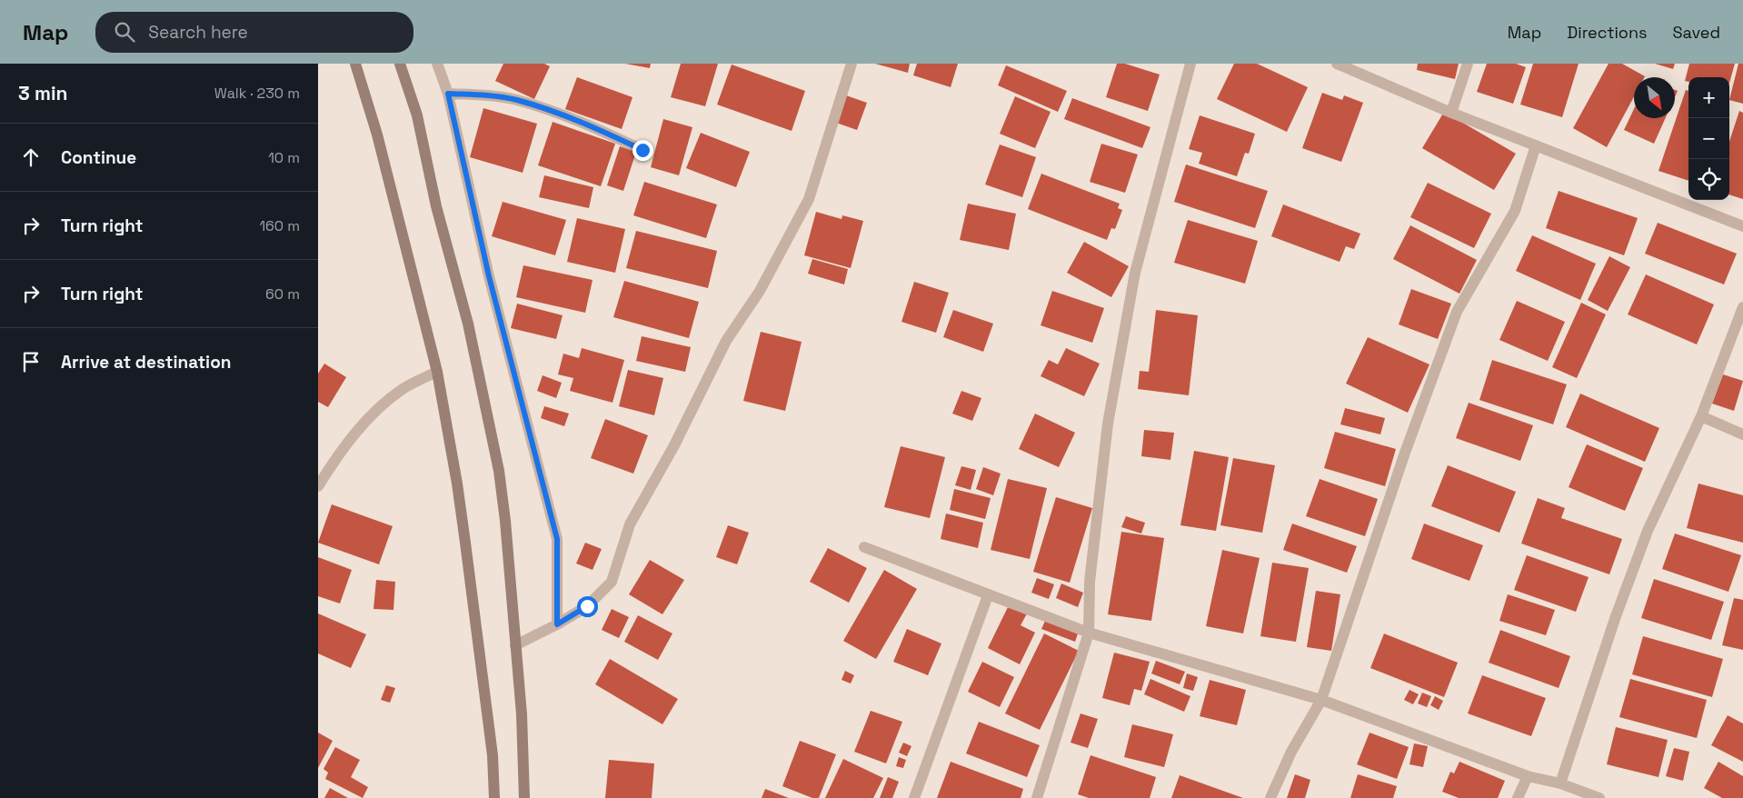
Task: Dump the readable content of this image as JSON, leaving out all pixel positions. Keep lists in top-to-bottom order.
{
  "north": "bottom right",
  "page": {
    "header": "Map",
    "search": "Search here",
    "nav": ["Map", "Directions", "Saved"],
    "heading": ["3 min", "Walk · 230 m"],
    "map_buttons": ["+", "−"],
    "list": [
      ["Continue", "10 m"],
      ["Turn right", "160 m"],
      ["Turn right", "60 m"],
      "Arrive at destination"
    ]
  }
}
